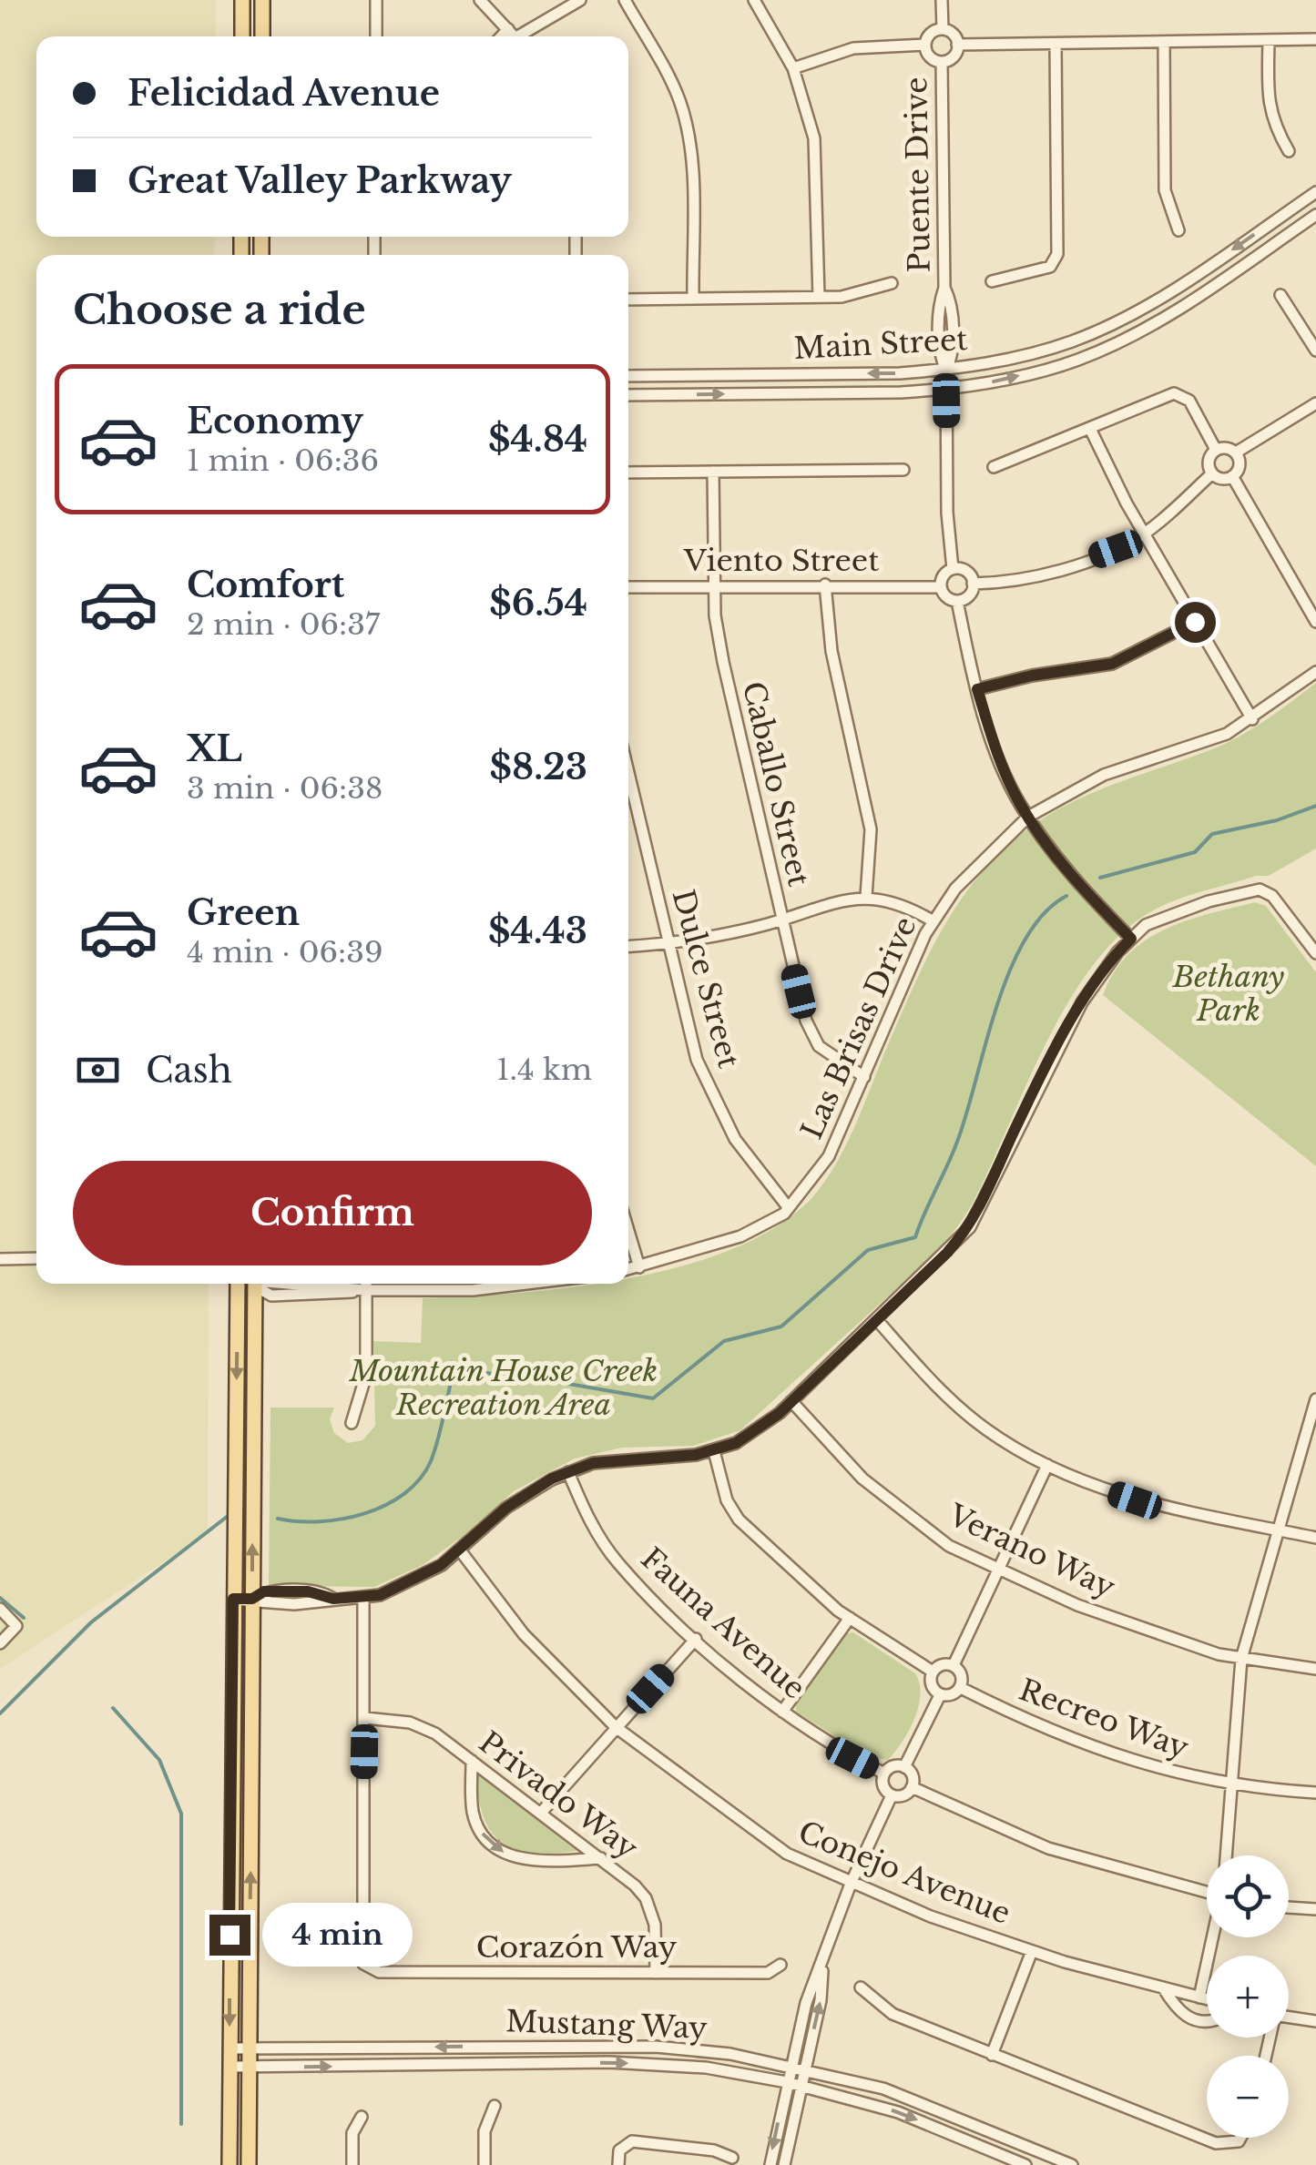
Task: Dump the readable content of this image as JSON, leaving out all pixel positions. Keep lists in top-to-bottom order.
{
  "streets": {
    "street": [
      "Puente Drive",
      "Main Street",
      "Viento Street",
      "Caballo Street",
      "Dulce Street",
      "Las Brisas Drive",
      "Verano Way",
      "Fauna Avenue",
      "Recreo Way",
      "Privado Way",
      "Conejo Avenue",
      "Corazón Way",
      "Mustang Way"
    ]
  },
  "crossings": [
    ["Puente Drive", "Main Street"],
    ["Puente Drive", "Viento Street"],
    ["Viento Street", "Caballo Street"],
    ["Caballo Street", "Las Brisas Drive"],
    ["Dulce Street", "Las Brisas Drive"],
    ["Privado Way", "Corazón Way"]
  ],
  "parks": ["Bethany Park", "Mountain House Creek Recreation Area"],
  "page": {
    "banner": ["Felicidad Avenue", "Great Valley Parkway"],
    "heading": "Choose a ride",
    "list": [
      {
        "name": "Economy",
        "note": "1 min · 06:36",
        "value": "$4.84"
      },
      {
        "name": "Comfort",
        "note": "2 min · 06:37",
        "value": "$6.54"
      },
      {
        "name": "XL",
        "note": "3 min · 06:38",
        "value": "$8.23"
      },
      {
        "name": "Green",
        "note": "4 min · 06:39",
        "value": "$4.43"
      }
    ],
    "pay": ["Cash", "1.4 km"],
    "buttons": "Confirm",
    "map_buttons": ["+", "−"],
    "bubble": "4 min"
  }
}
